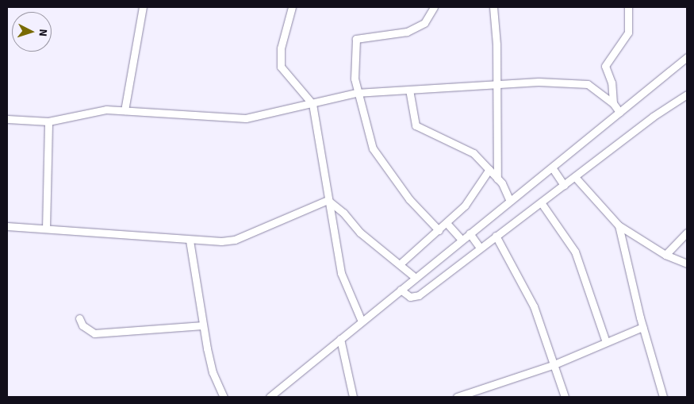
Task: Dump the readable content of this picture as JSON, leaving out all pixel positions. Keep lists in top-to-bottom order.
{
  "north": "right"
}
